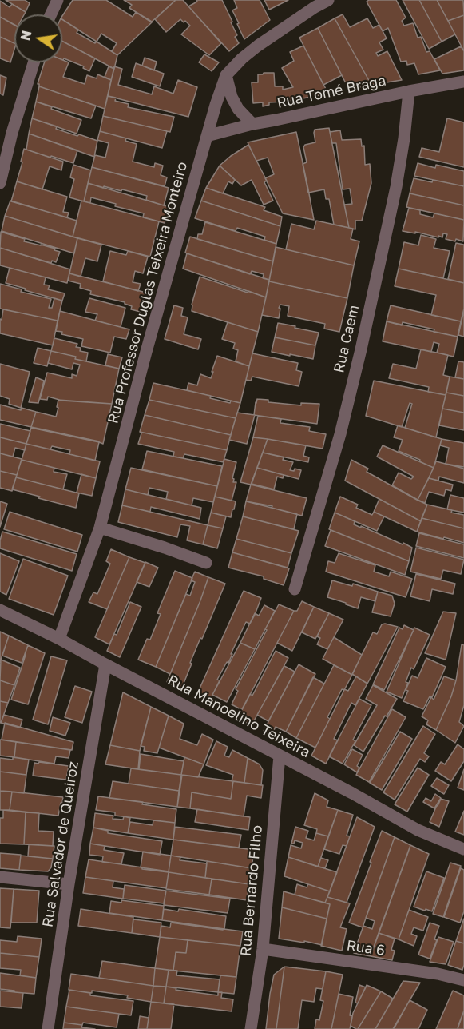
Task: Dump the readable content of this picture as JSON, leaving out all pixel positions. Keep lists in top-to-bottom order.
{
  "streets": {
    "street": [
      "Rua Tomé Braga",
      "Rua Professor Duglas Teixeira Monteiro",
      "Rua Caem",
      "Rua Manoelino Teixeira",
      "Rua Salvador de Queiroz",
      "Rua Bernardo Filho",
      "Rua 6"
    ]
  },
  "crossings": [
    ["Rua Tomé Braga", "Rua Professor Duglas Teixeira Monteiro"],
    ["Rua Tomé Braga", "Rua Caem"],
    ["Rua Professor Duglas Teixeira Monteiro", "Rua Manoelino Teixeira"],
    ["Rua Manoelino Teixeira", "Rua Salvador de Queiroz"],
    ["Rua Manoelino Teixeira", "Rua Bernardo Filho"],
    ["Rua Bernardo Filho", "Rua 6"]
  ],
  "north": "left"
}
